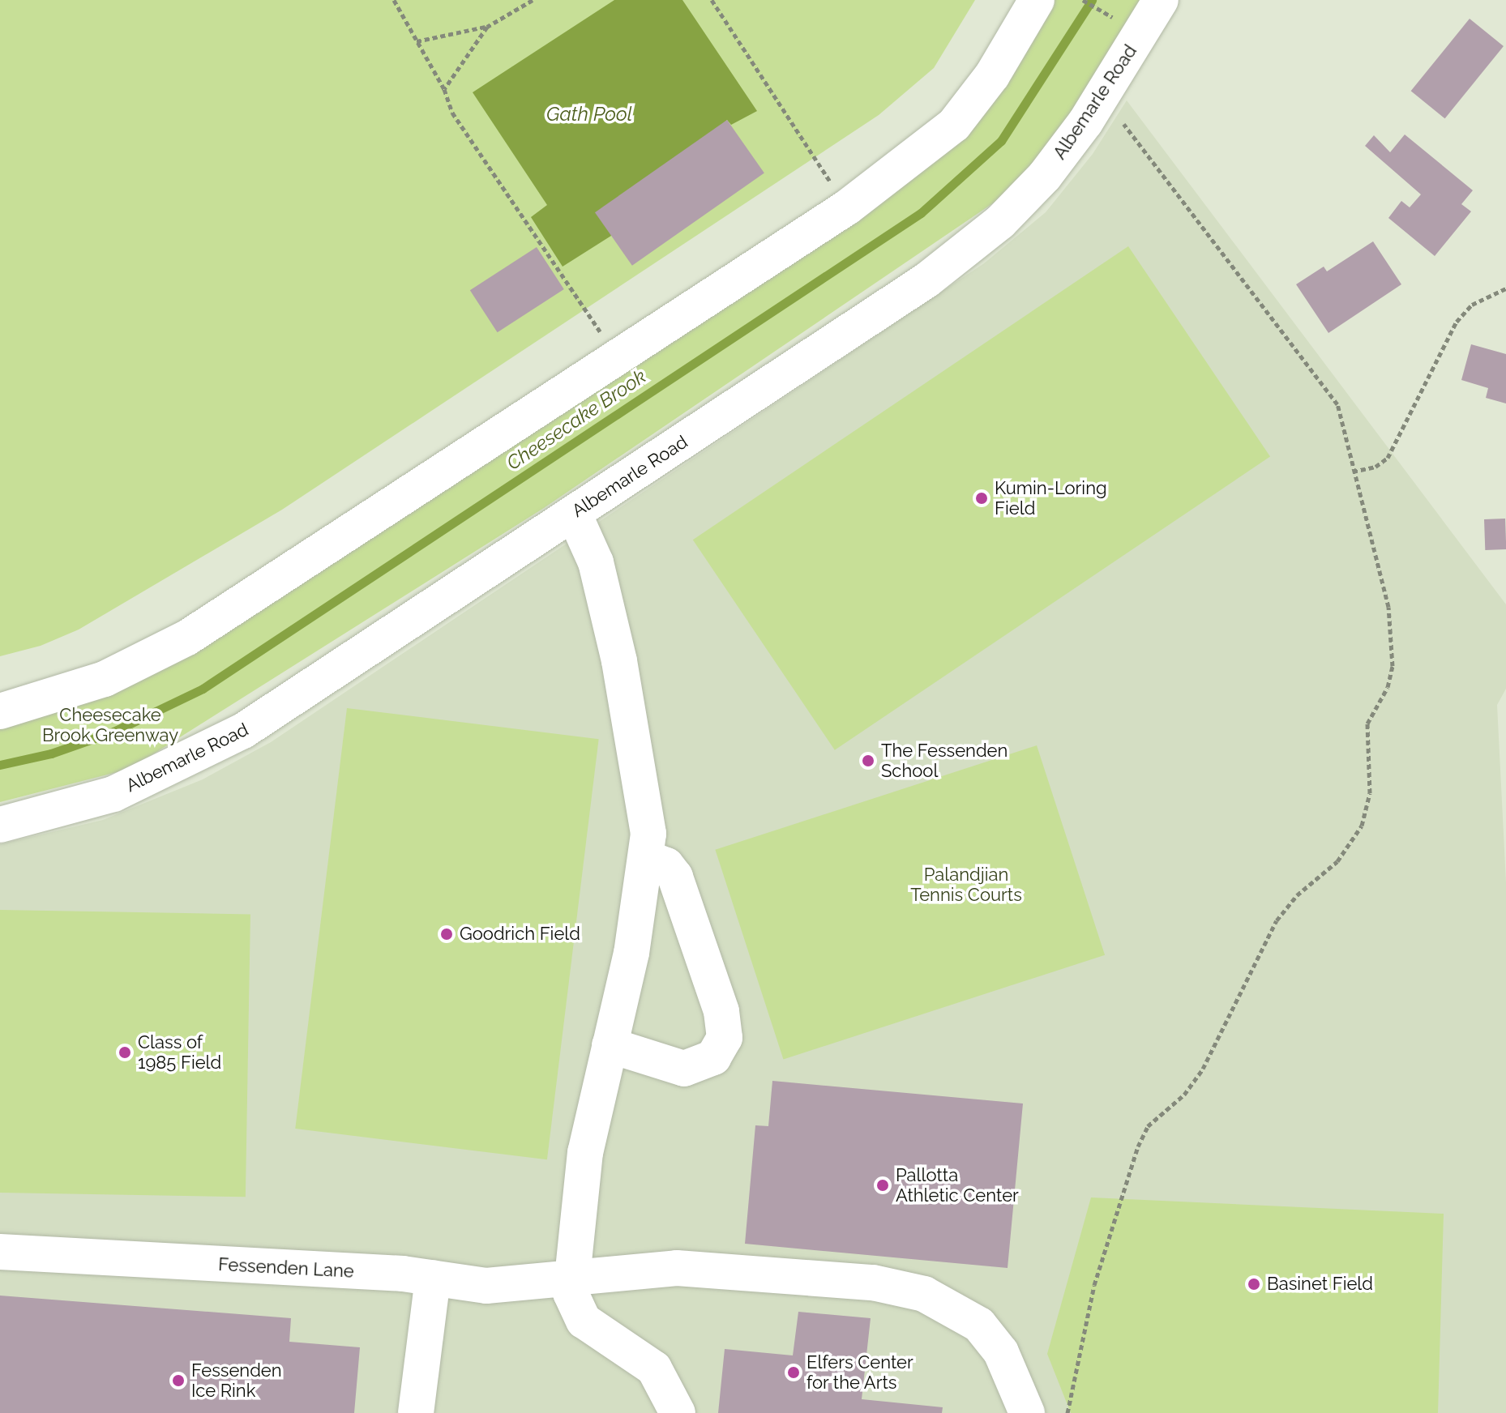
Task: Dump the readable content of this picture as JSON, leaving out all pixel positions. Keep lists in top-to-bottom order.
{
  "streets": {
    "street": ["Albemarle Road", "Fessenden Lane"]
  },
  "water": ["Gath Pool", "Cheesecake Brook"],
  "parks": ["Cheesecake Brook Greenway", "Palandjian Tennis Courts"],
  "places": [
    "Kumin-Loring Field",
    "The Fessenden School",
    "Goodrich Field",
    "Class of 1985 Field",
    "Pallotta Athletic Center",
    "Basinet Field",
    "Elfers Center for the Arts",
    "Fessenden Ice Rink"
  ]
}
